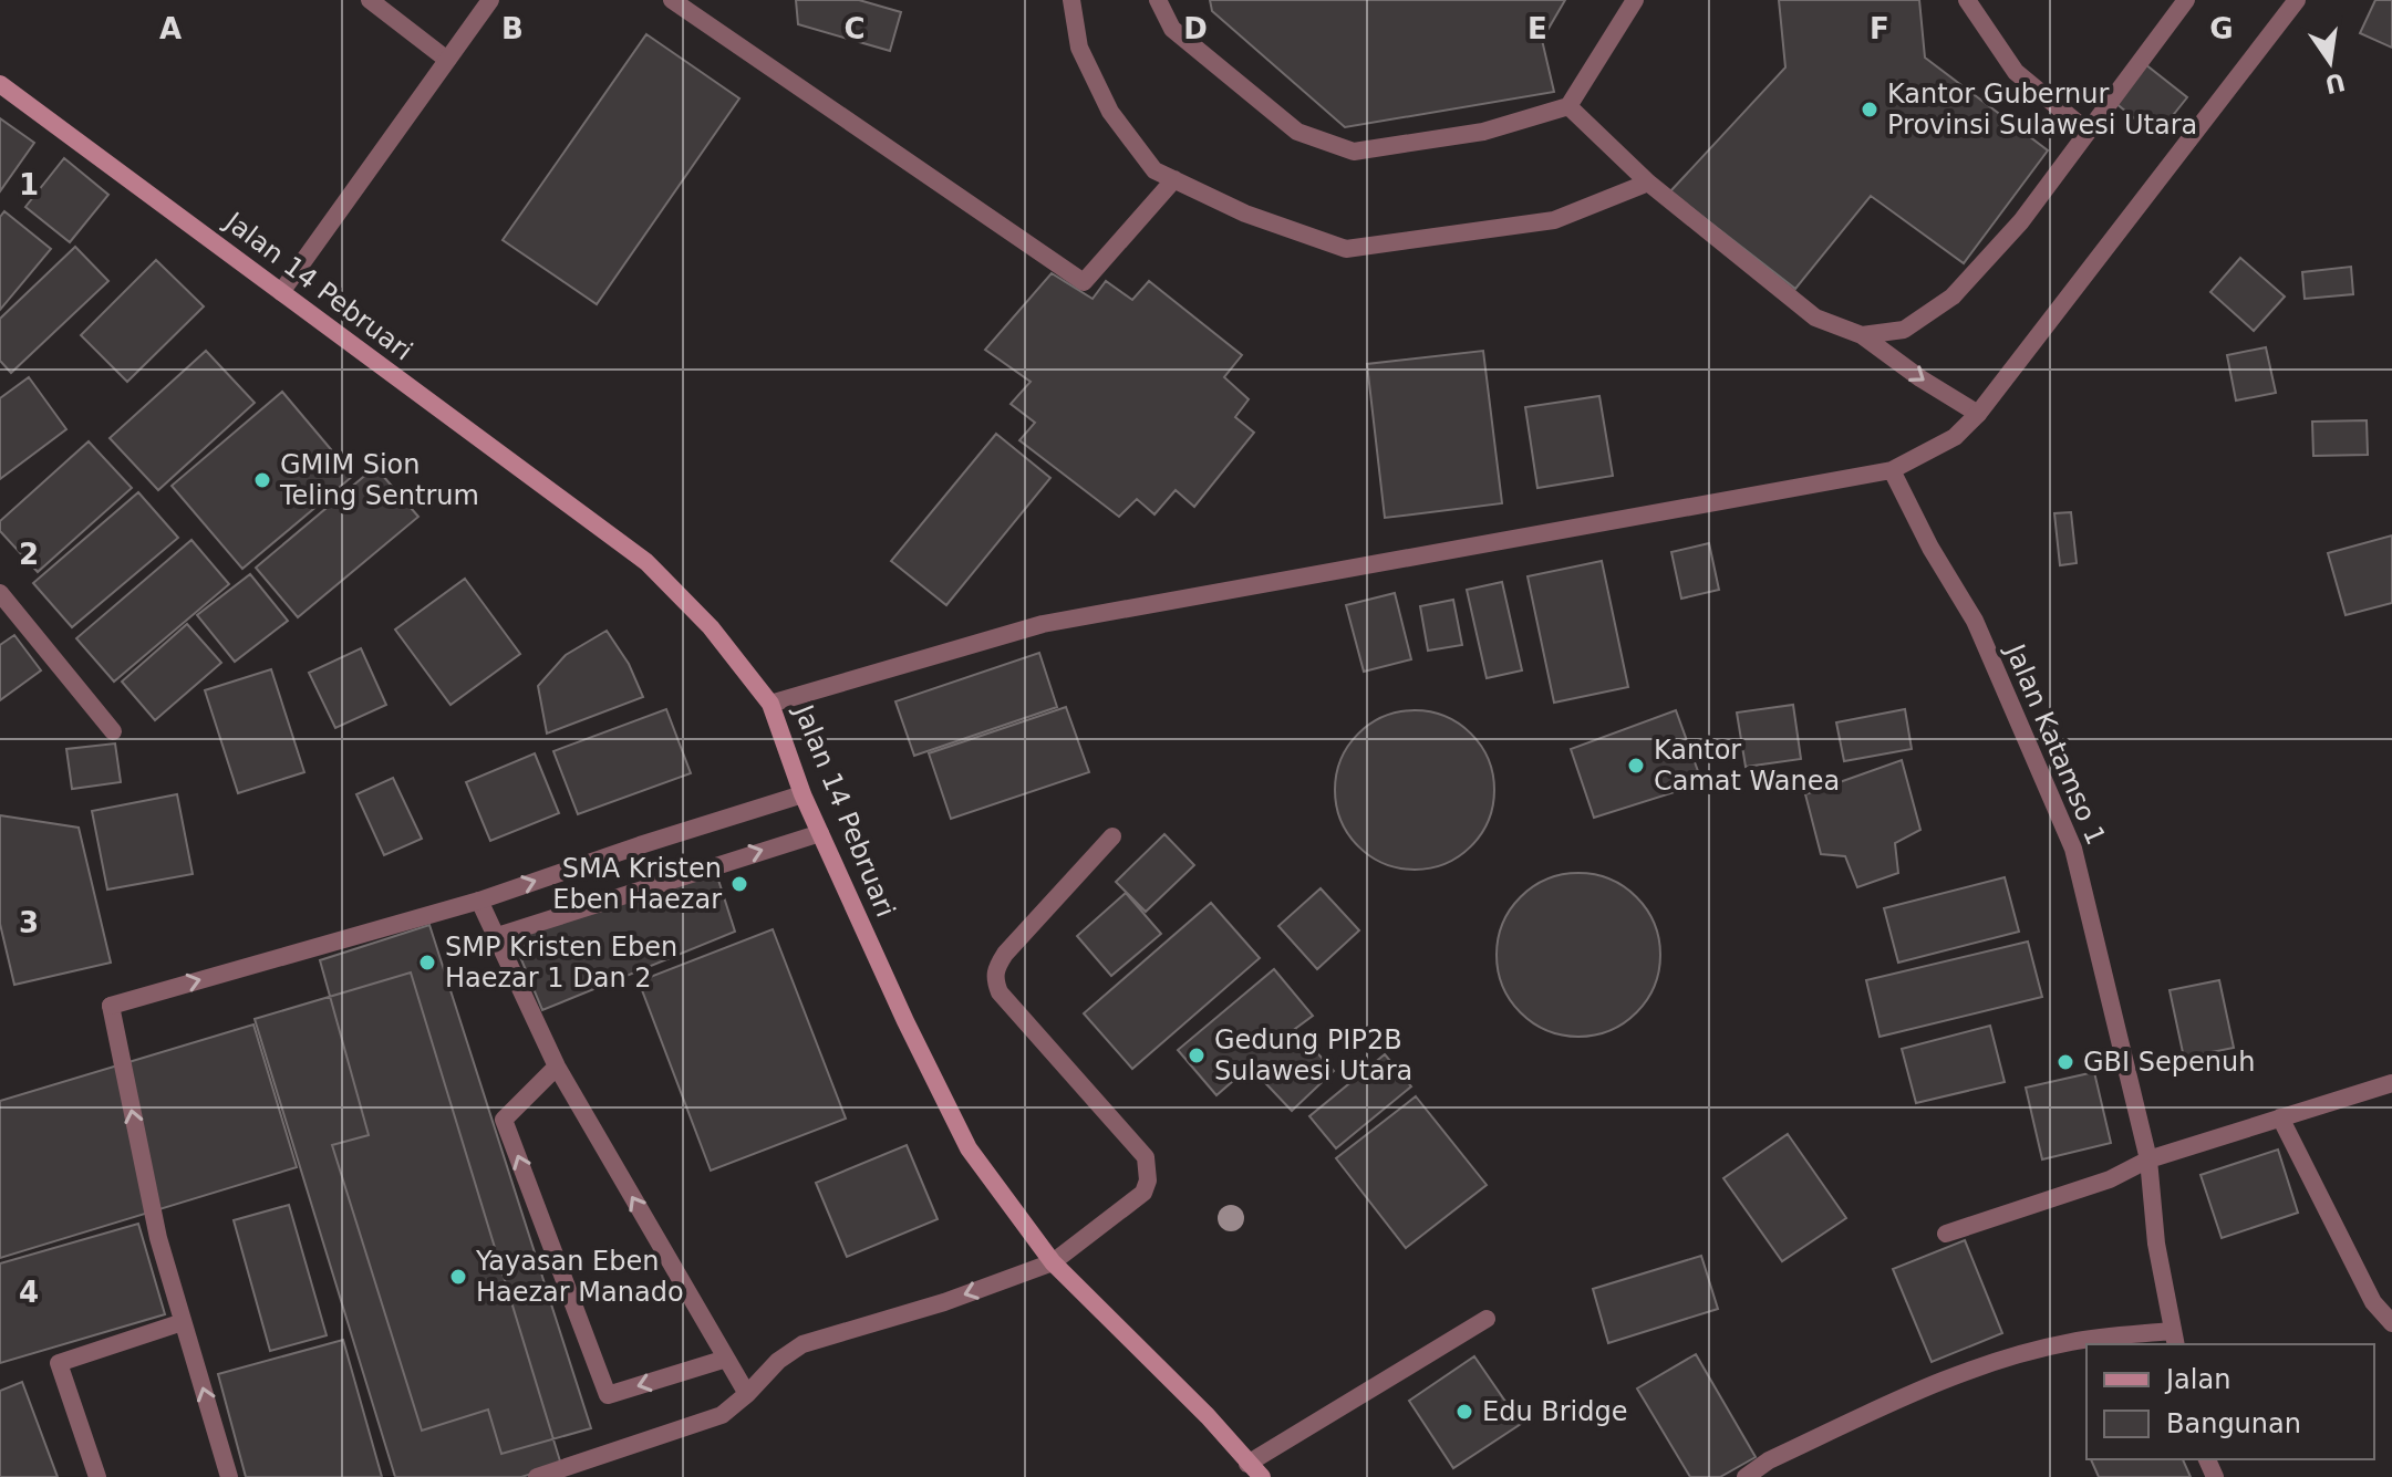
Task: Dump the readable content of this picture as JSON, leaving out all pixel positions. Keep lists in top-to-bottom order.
{
  "streets": {
    "main road": ["Jalan 14 Pebruari"],
    "street": ["Jalan Katamso 1"]
  },
  "places": [
    "Kantor Gubernur Provinsi Sulawesi Utara",
    "GMIM Sion Teling Sentrum",
    "Kantor Camat Wanea",
    "SMA Kristen Eben Haezar",
    "SMP Kristen Eben Haezar 1 Dan 2",
    "Gedung PIP2B Sulawesi Utara",
    "GBI Sepenuh",
    "Yayasan Eben Haezar Manado",
    "Edu Bridge"
  ],
  "legend": ["Jalan", "Bangunan"],
  "north": "bottom",
  "grid": {
    "columns": [
      "A",
      "B",
      "C",
      "D",
      "E",
      "F",
      "G"
    ],
    "rows": [
      "1",
      "2",
      "3",
      "4"
    ]
  }
}
